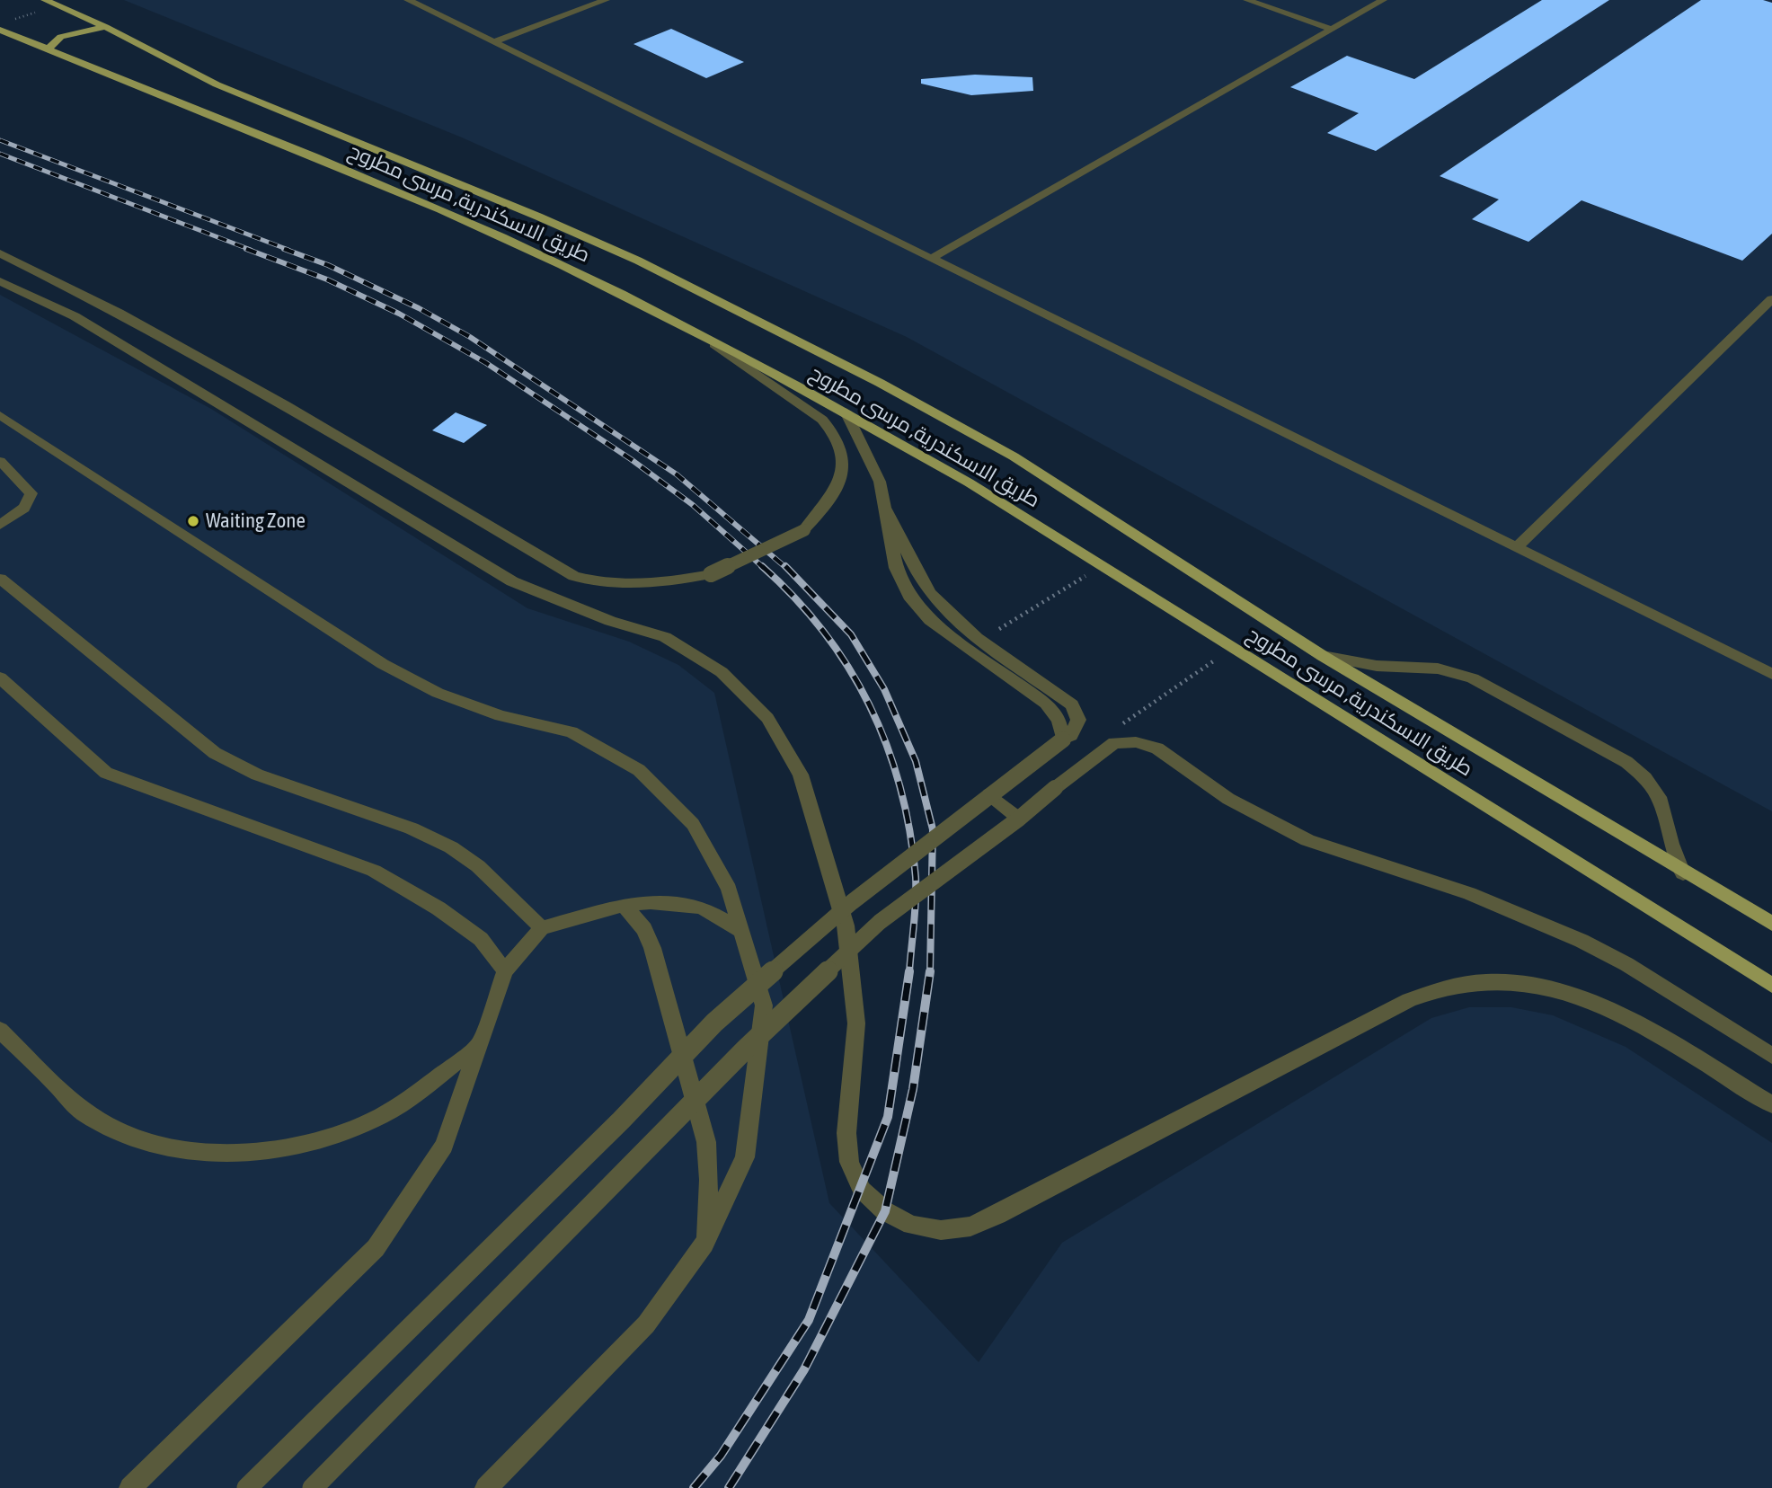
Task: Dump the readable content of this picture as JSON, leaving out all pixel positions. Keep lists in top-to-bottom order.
{
  "streets": {
    "main road": ["طريق الاسكندرية, مرسى مطروح"]
  },
  "places": ["Waiting Zone"]
}
